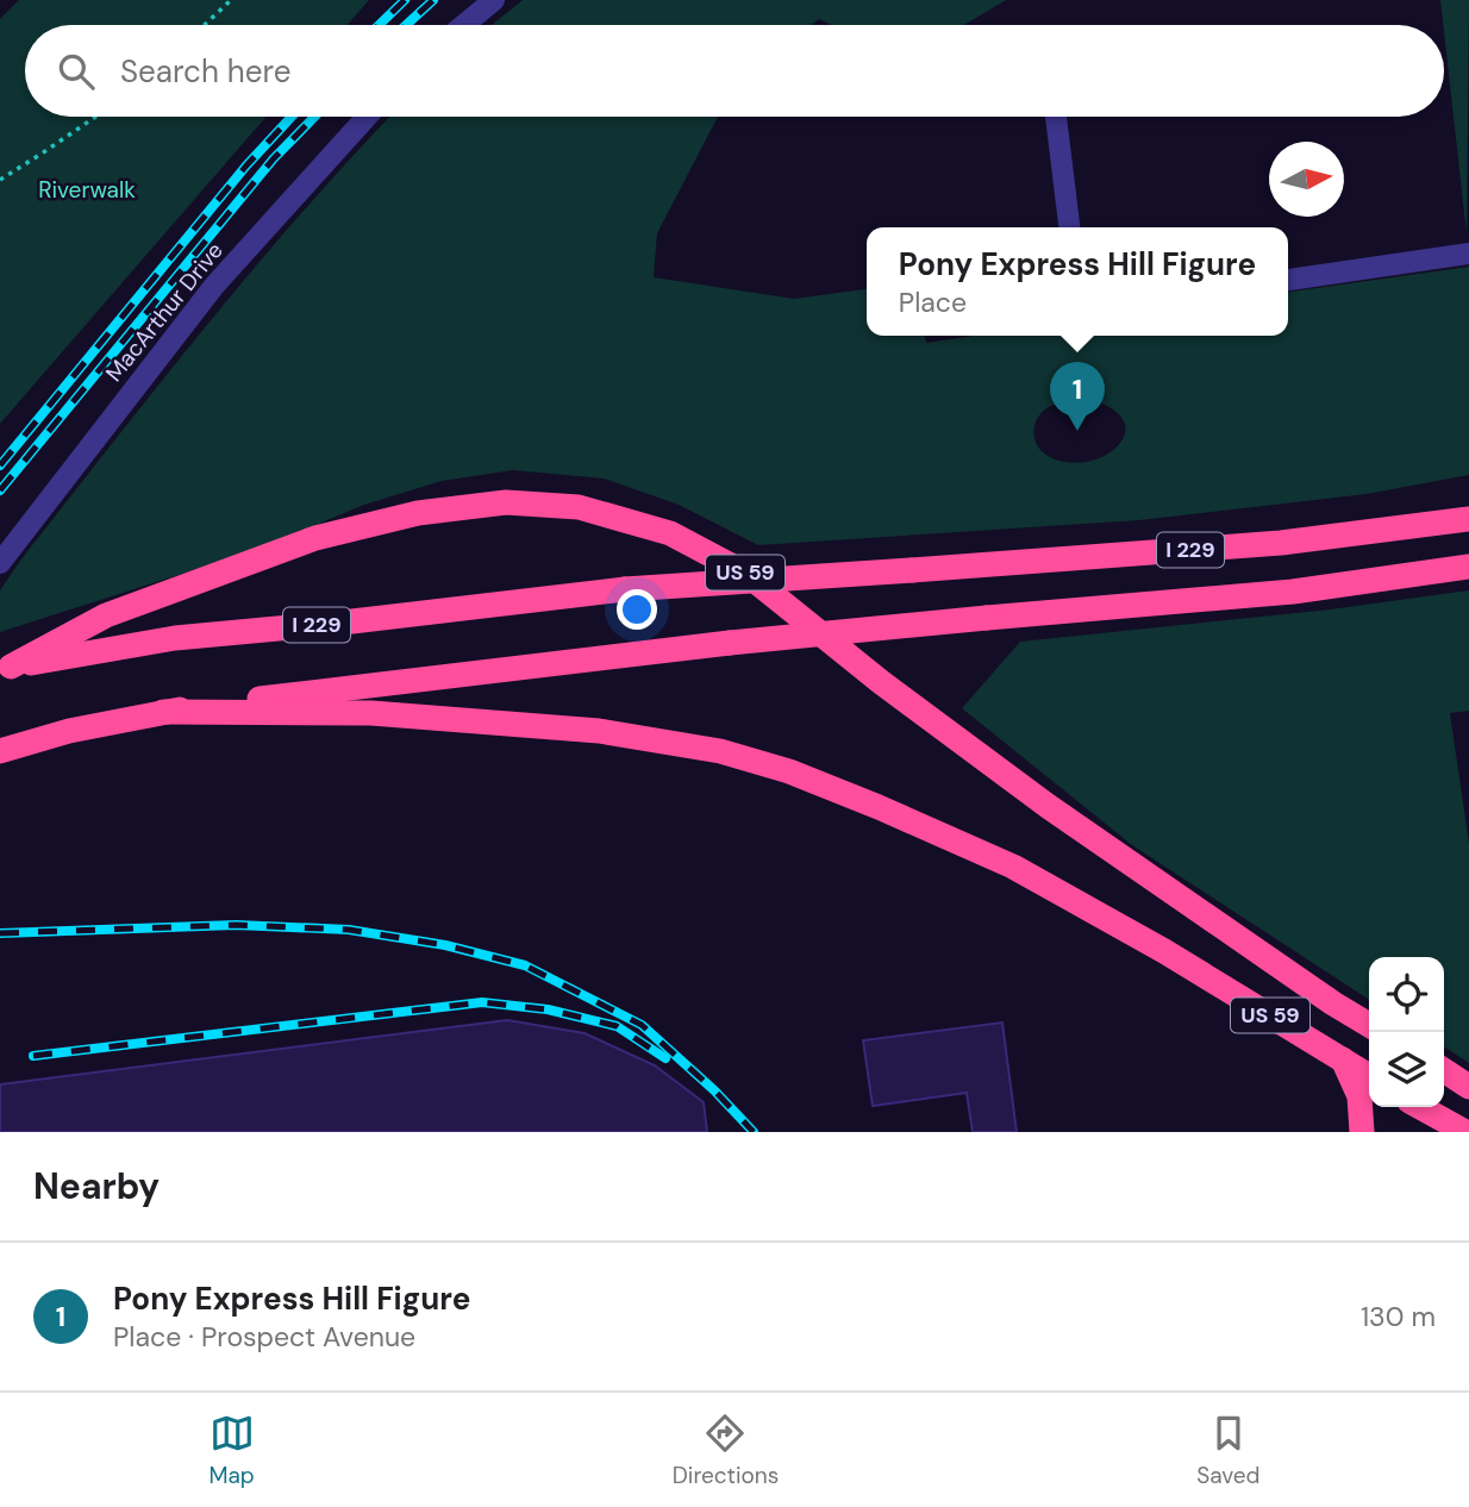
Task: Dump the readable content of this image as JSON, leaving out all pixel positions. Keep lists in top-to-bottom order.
{
  "streets": {
    "highway": ["I 229", "US 59"],
    "street": ["MacArthur Drive"]
  },
  "crossings": [
    ["I 229", "US 59"]
  ],
  "parks": ["Riverwalk"],
  "north": "right",
  "page": {
    "search": "Search here",
    "popup": ["Pony Express Hill Figure", "Place"],
    "pins": "1",
    "heading": "Nearby",
    "list": [
      {
        "mark": "1",
        "name": "Pony Express Hill Figure",
        "note": "Place · Prospect Avenue",
        "value": "130 m"
      }
    ],
    "nav": ["Map", "Directions", "Saved"]
  }
}
